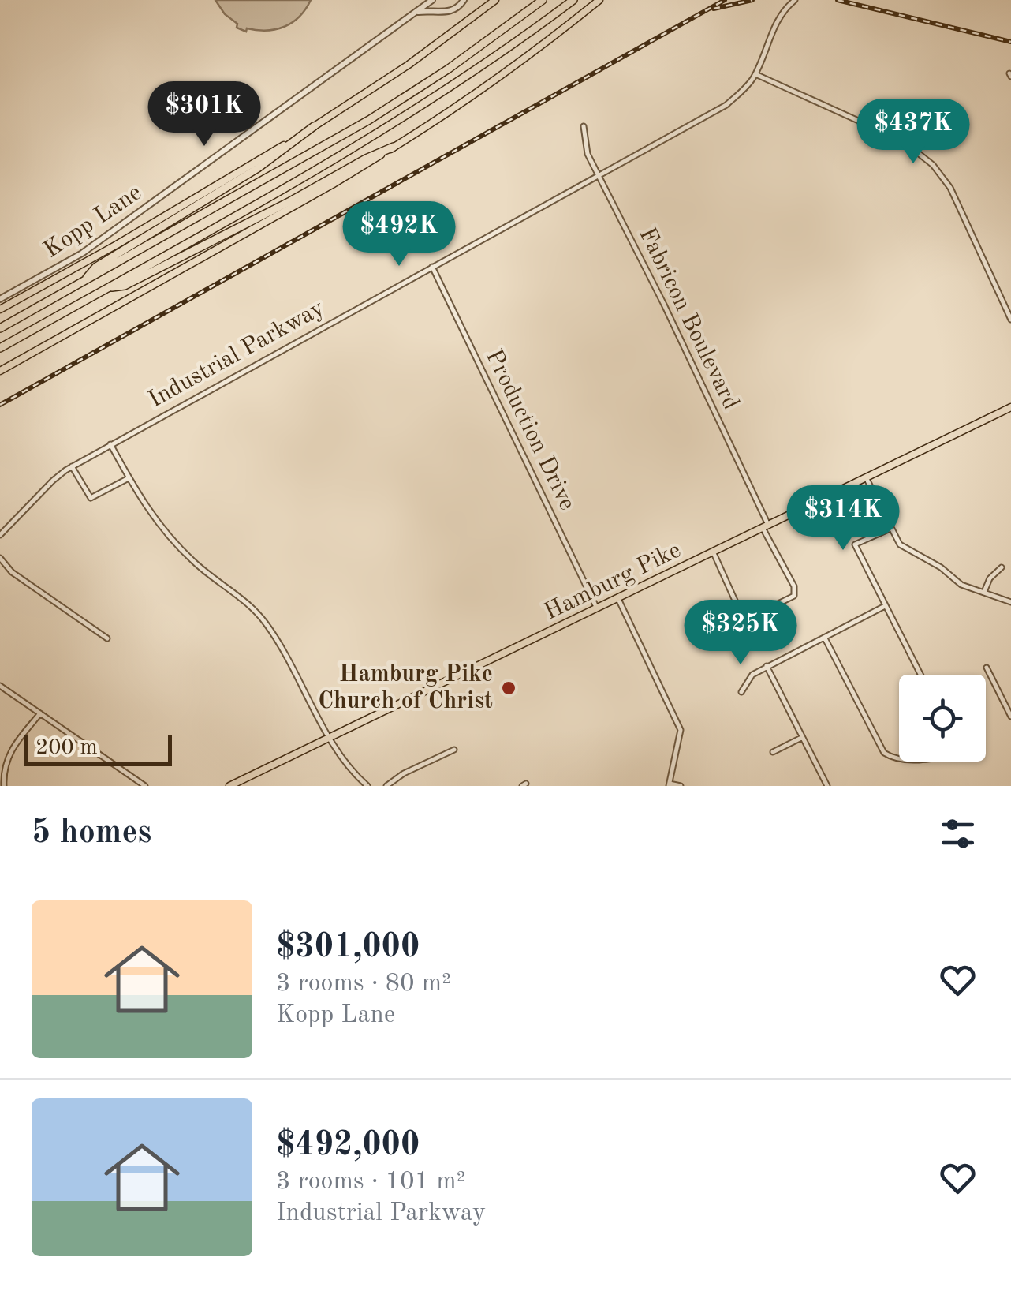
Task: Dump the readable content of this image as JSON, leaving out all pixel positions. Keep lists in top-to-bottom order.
{
  "streets": {
    "main road": ["Hamburg Pike"],
    "street": [
      "Kopp Lane",
      "Fabricon Boulevard",
      "Industrial Parkway",
      "Production Drive"
    ]
  },
  "crossings": [
    ["Fabricon Boulevard", "Industrial Parkway"],
    ["Fabricon Boulevard", "Hamburg Pike"],
    ["Industrial Parkway", "Production Drive"],
    ["Production Drive", "Hamburg Pike"]
  ],
  "places": ["Hamburg Pike Church of Christ"],
  "scale_bar": "200 m",
  "page": {
    "price": [
      "$301K",
      "$437K",
      "$492K",
      "$314K",
      "$325K"
    ],
    "scale": "200 m",
    "heading": "5 homes",
    "list": [
      {
        "name": "$301,000",
        "note": "3 rooms · 80 m² · Kopp Lane"
      },
      {
        "name": "$492,000",
        "note": "3 rooms · 101 m² · Industrial Parkway"
      }
    ]
  }
}
